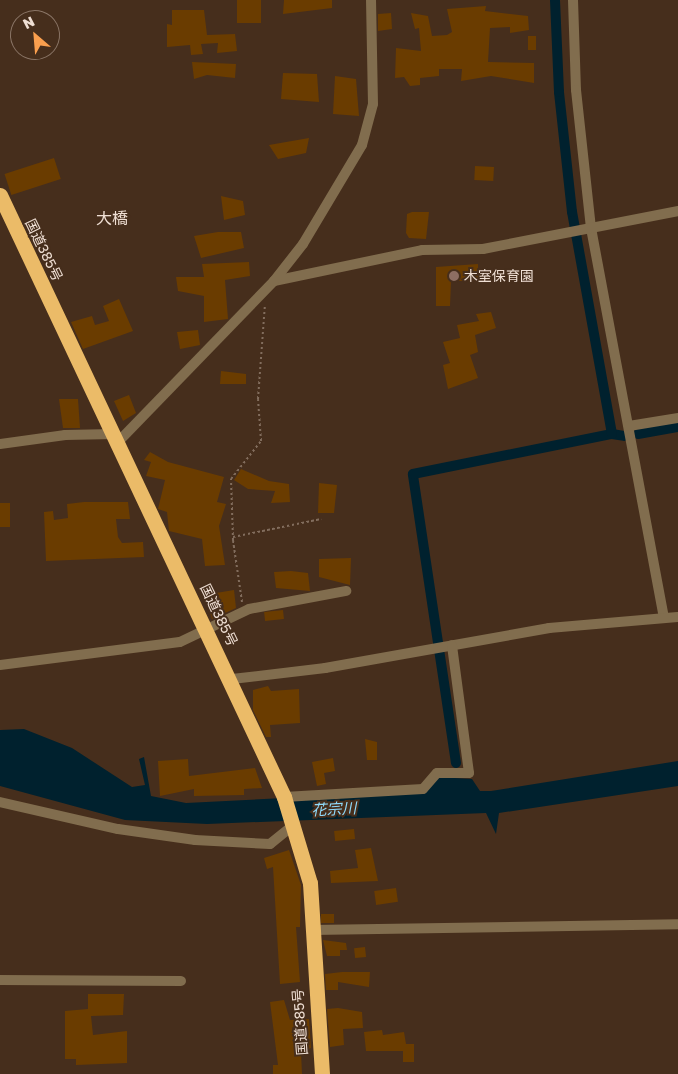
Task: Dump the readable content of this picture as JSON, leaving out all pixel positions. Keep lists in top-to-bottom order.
{
  "streets": {
    "highway": ["国道385号"]
  },
  "districts": ["大橋"],
  "water": ["花宗川"],
  "places": ["木室保育園"],
  "north": "top left"
}
